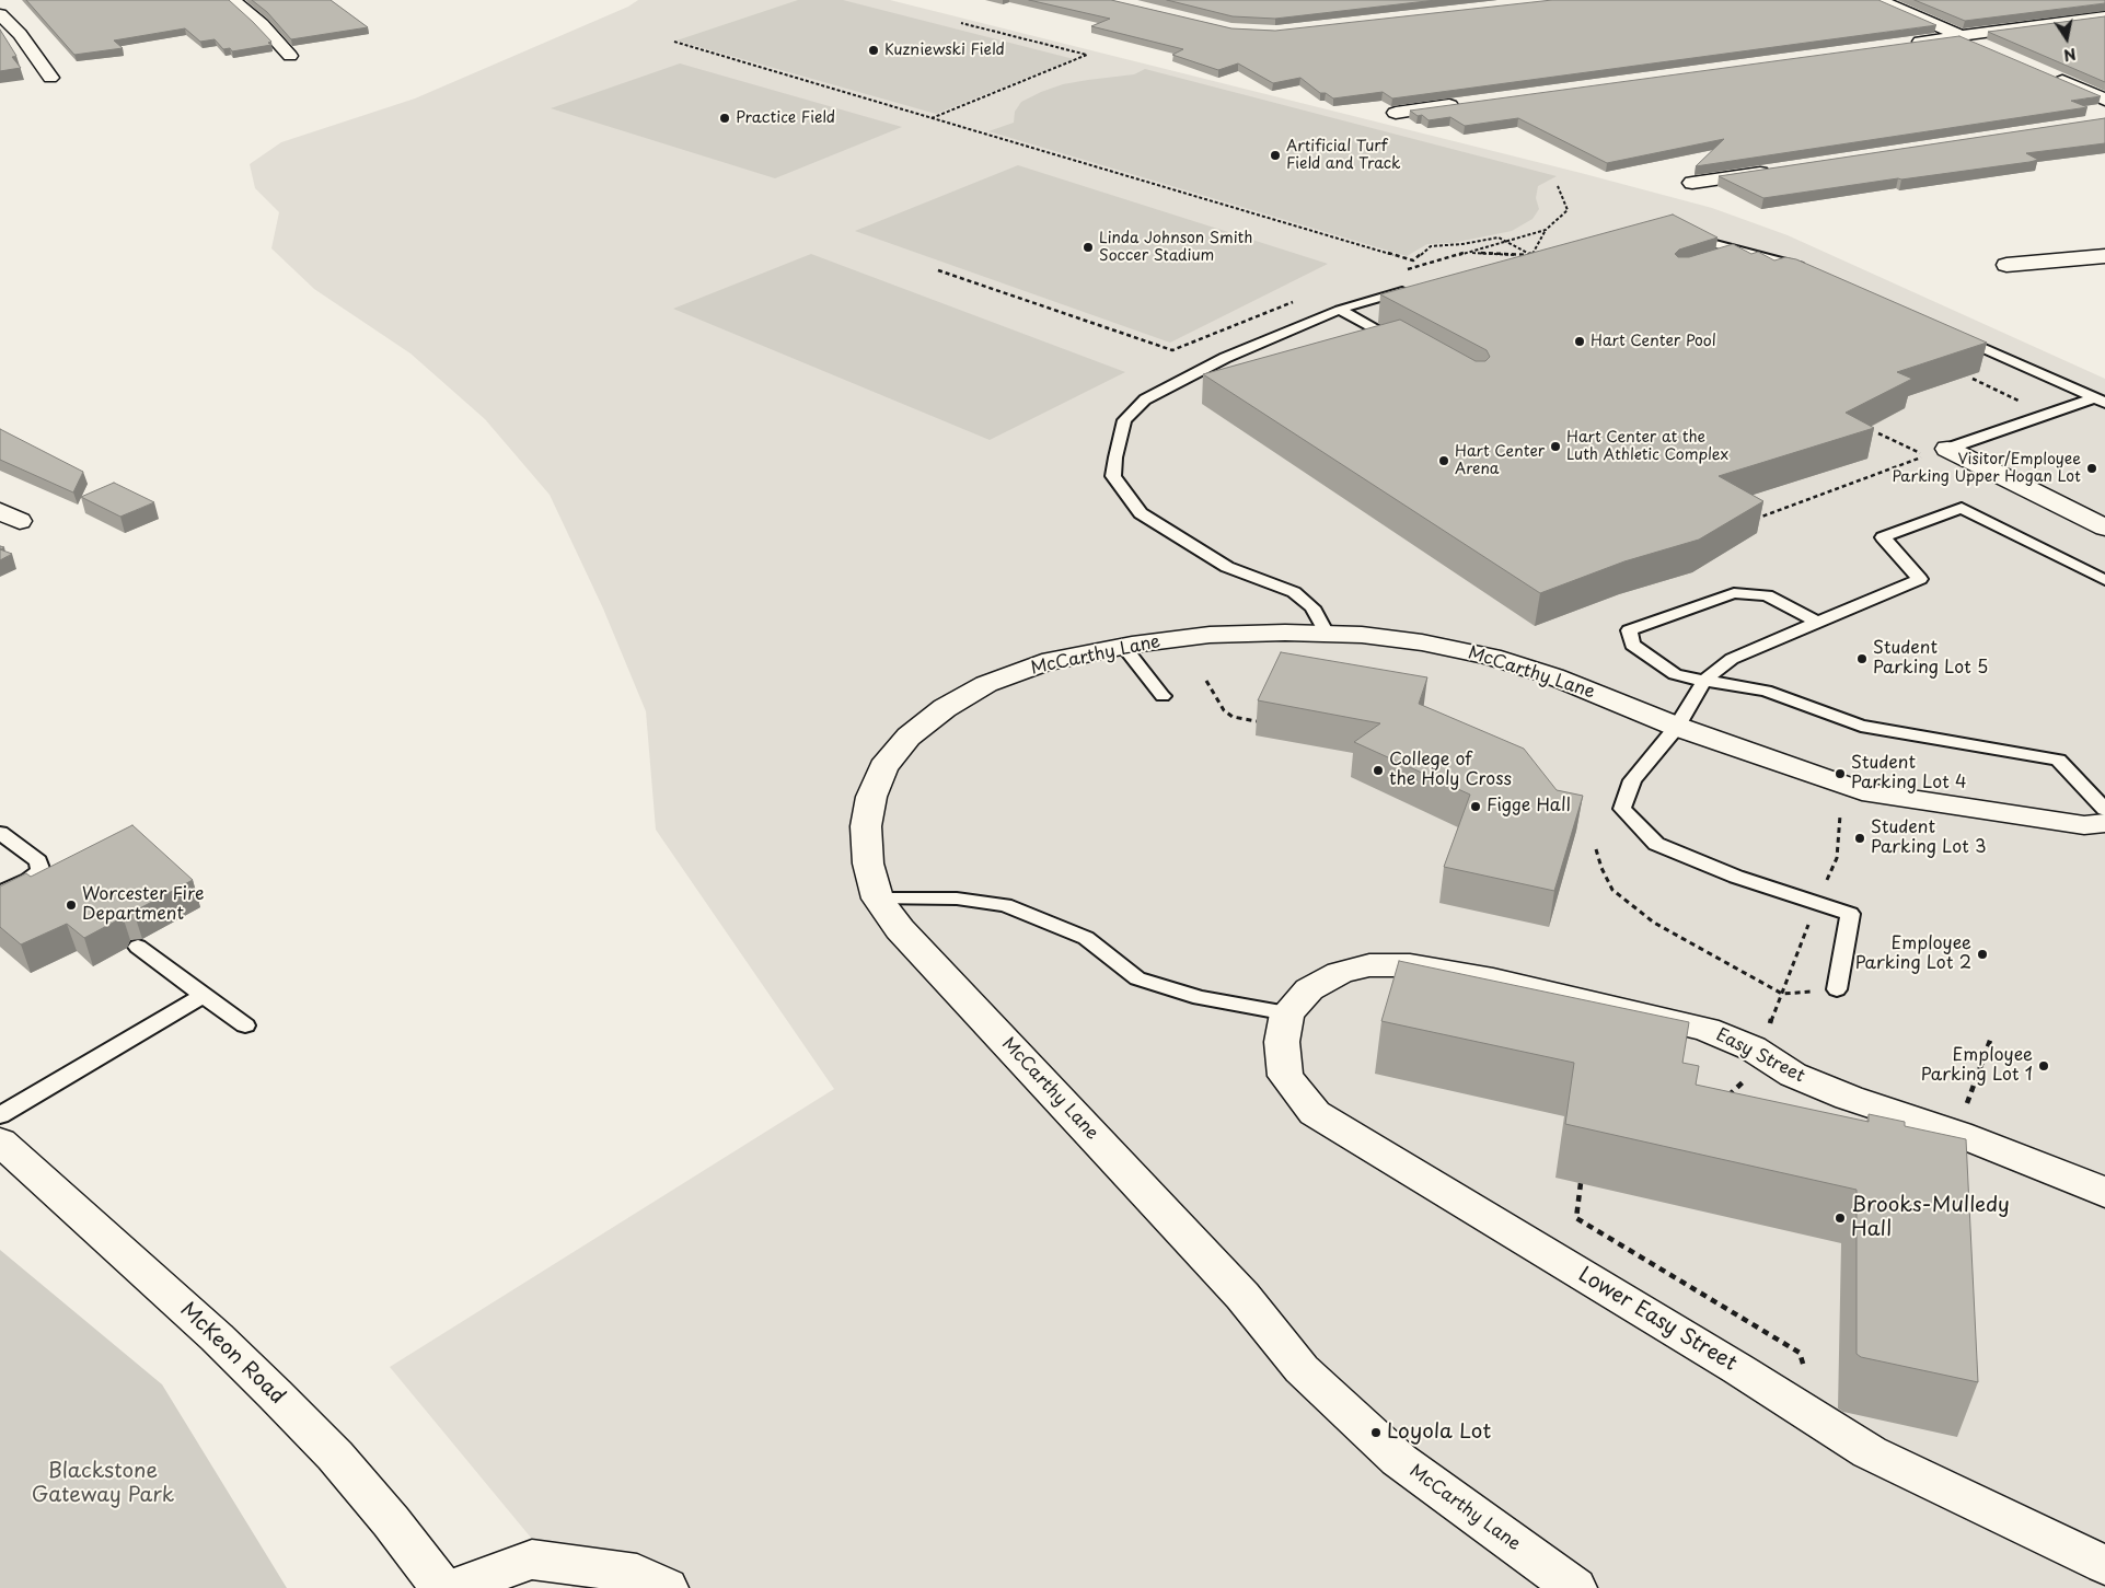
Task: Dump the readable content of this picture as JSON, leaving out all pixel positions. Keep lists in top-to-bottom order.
{
  "streets": {
    "street": [
      "McCarthy Lane",
      "Easy Street",
      "Lower Easy Street",
      "McKeon Road"
    ]
  },
  "crossings": [
    ["Easy Street", "Lower Easy Street"]
  ],
  "parks": ["Blackstone Gateway Park"],
  "places": [
    "Kuzniewski Field",
    "Practice Field",
    "Artificial Turf Field and Track",
    "Linda Johnson Smith Soccer Stadium",
    "Hart Center Pool",
    "Hart Center at the Luth Athletic Complex",
    "Hart Center Arena",
    "Visitor/Employee Parking Upper Hogan Lot",
    "Student Parking Lot 5",
    "College of the Holy Cross",
    "Student Parking Lot 4",
    "Figge Hall",
    "Student Parking Lot 3",
    "Worcester Fire Department",
    "Employee Parking Lot 2",
    "Employee Parking Lot 1",
    "Brooks-Mulledy Hall",
    "Loyola Lot"
  ],
  "north": "bottom"
}
